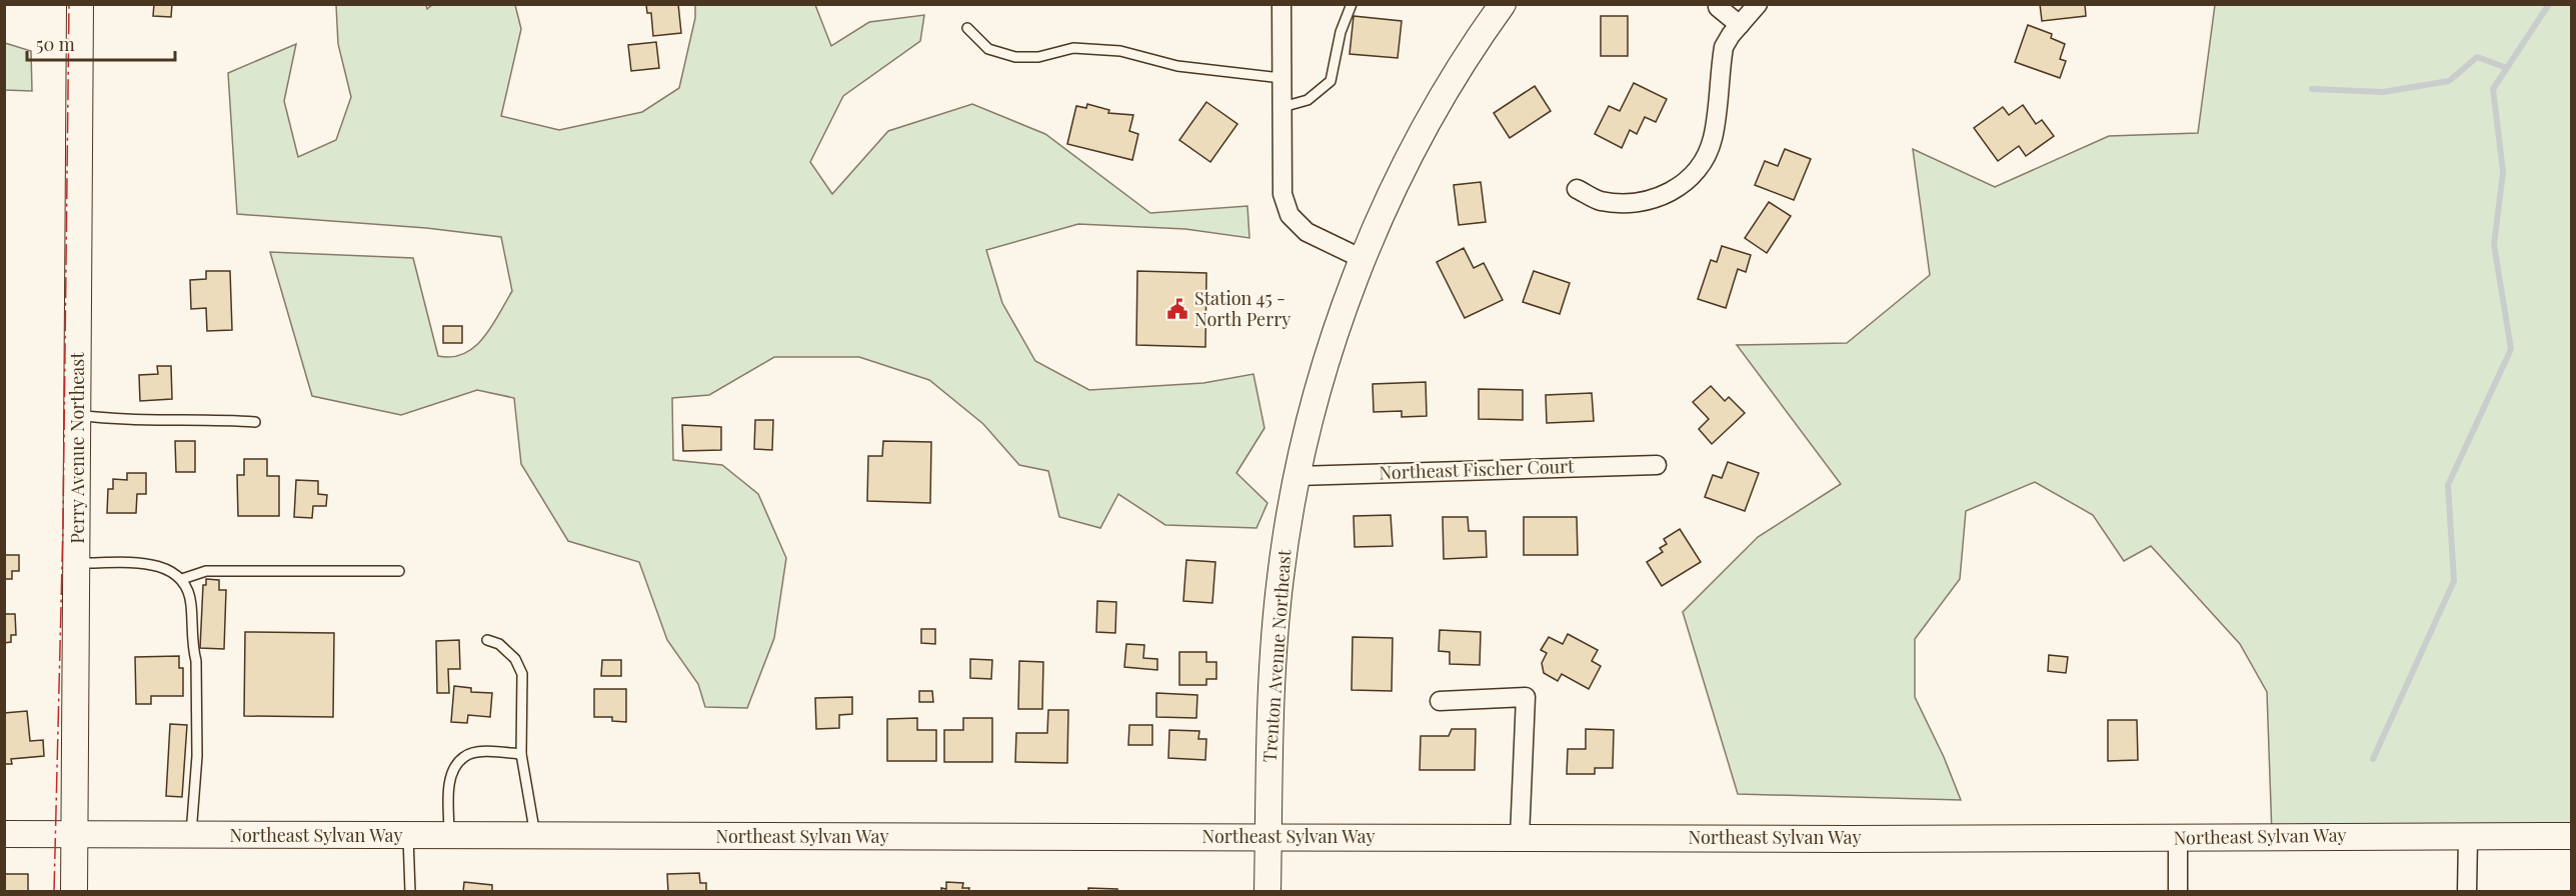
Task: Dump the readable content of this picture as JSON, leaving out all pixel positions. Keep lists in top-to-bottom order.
{
  "streets": {
    "main road": ["Perry Avenue Northeast", "Trenton Avenue Northeast", "Northeast Sylvan Way"],
    "street": ["Northeast Fischer Court"]
  },
  "crossings": [
    ["Perry Avenue Northeast", "Northeast Sylvan Way"],
    ["Northeast Fischer Court", "Trenton Avenue Northeast"],
    ["Trenton Avenue Northeast", "Northeast Sylvan Way"]
  ],
  "places": {
    "public building": ["Station 45 - North Perry"]
  },
  "scale_bar": "50 m"
}
